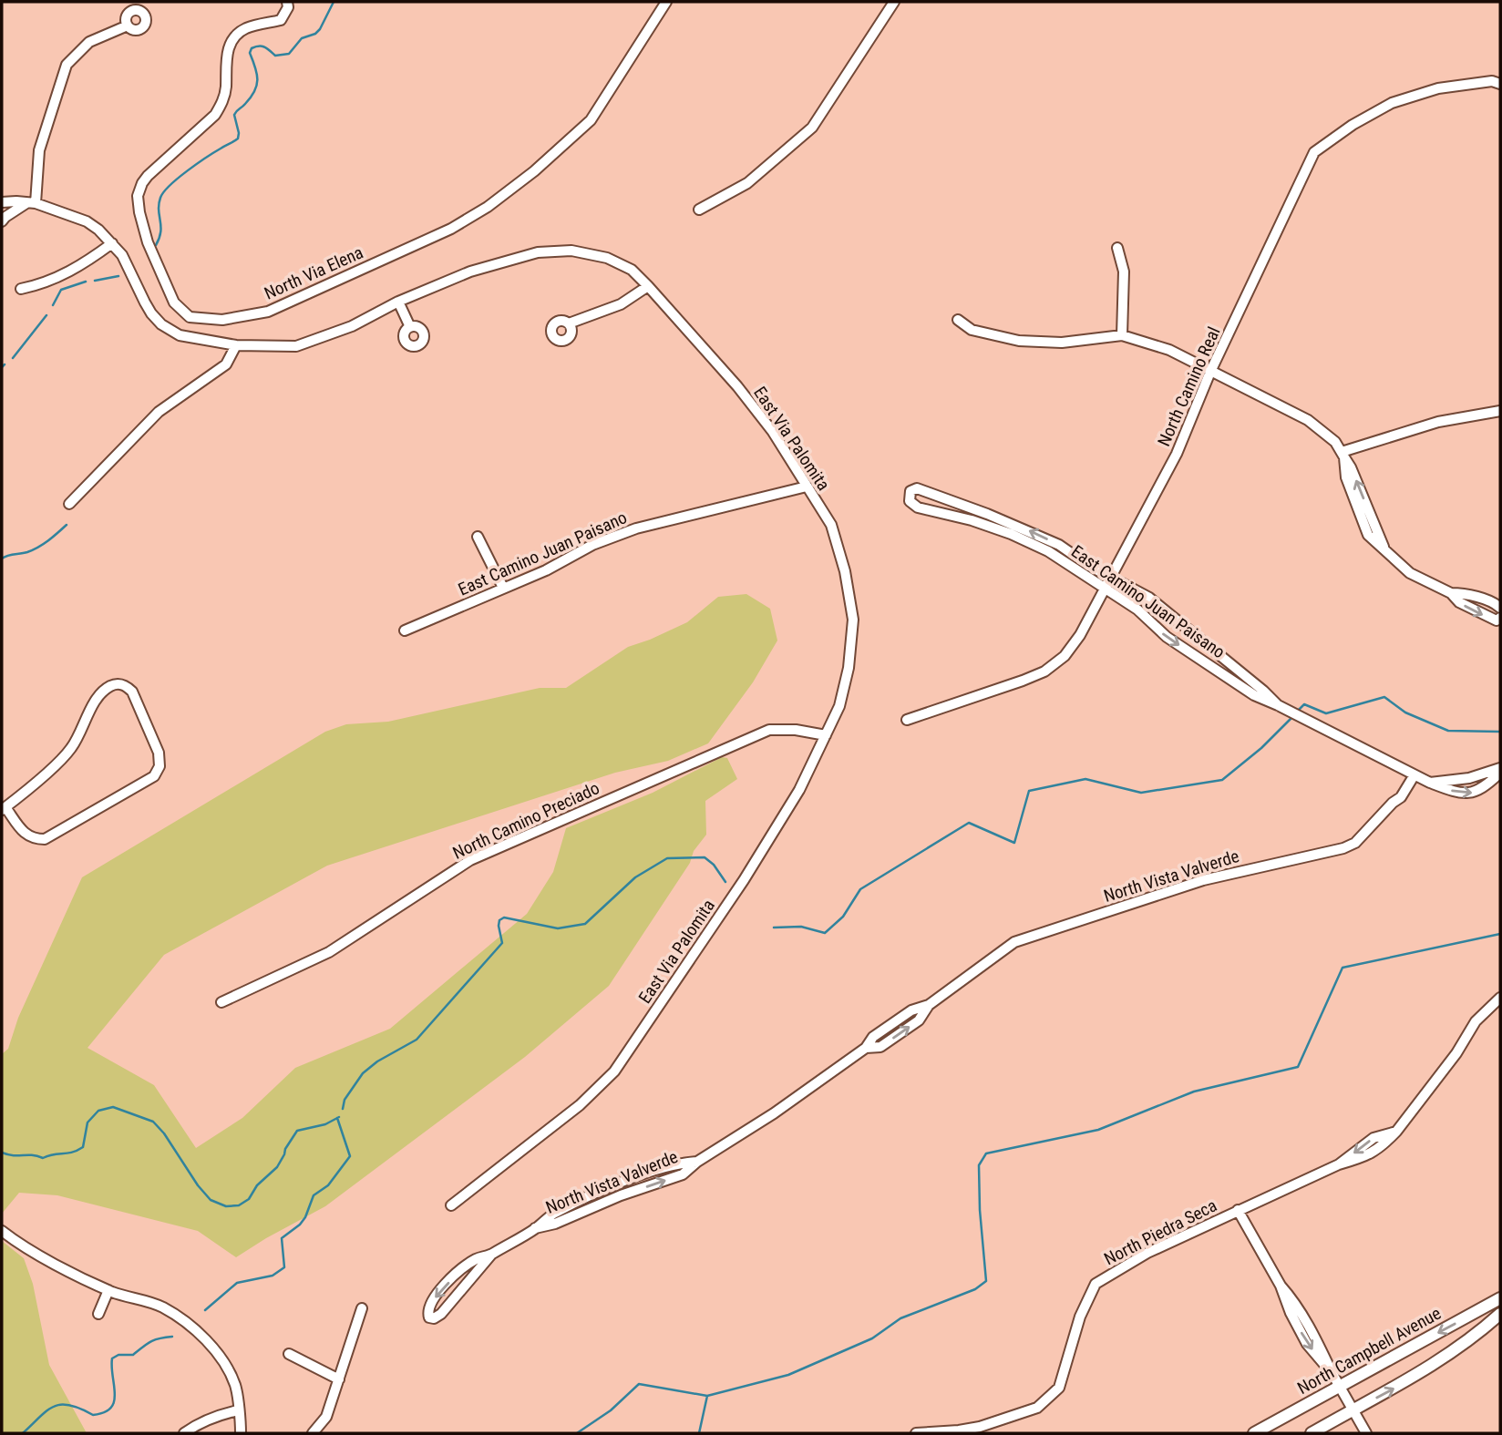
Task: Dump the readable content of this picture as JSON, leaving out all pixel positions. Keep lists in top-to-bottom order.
{
  "streets": {
    "main road": ["North Campbell Avenue"],
    "street": [
      "North Via Elena",
      "North Camino Real",
      "East Via Palomita",
      "East Camino Juan Paisano",
      "North Camino Preciado",
      "North Vista Valverde",
      "North Piedra Seca"
    ]
  },
  "crossings": [
    ["North Camino Real", "East Camino Juan Paisano"],
    ["East Via Palomita", "East Camino Juan Paisano"],
    ["East Via Palomita", "North Camino Preciado"],
    ["East Camino Juan Paisano", "North Vista Valverde"]
  ]
}
